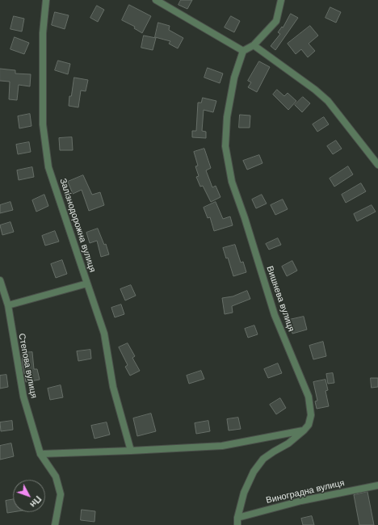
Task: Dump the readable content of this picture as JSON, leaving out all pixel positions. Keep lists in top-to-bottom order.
{
  "streets": {
    "street": [
      "Залізнодорожна вулиця",
      "Вишнева вулиця",
      "Степова вулиця",
      "Виноградна вулиця"
    ]
  },
  "crossings": [
    ["Вишнева вулиця", "Виноградна вулиця"]
  ],
  "north": "bottom right"
}
